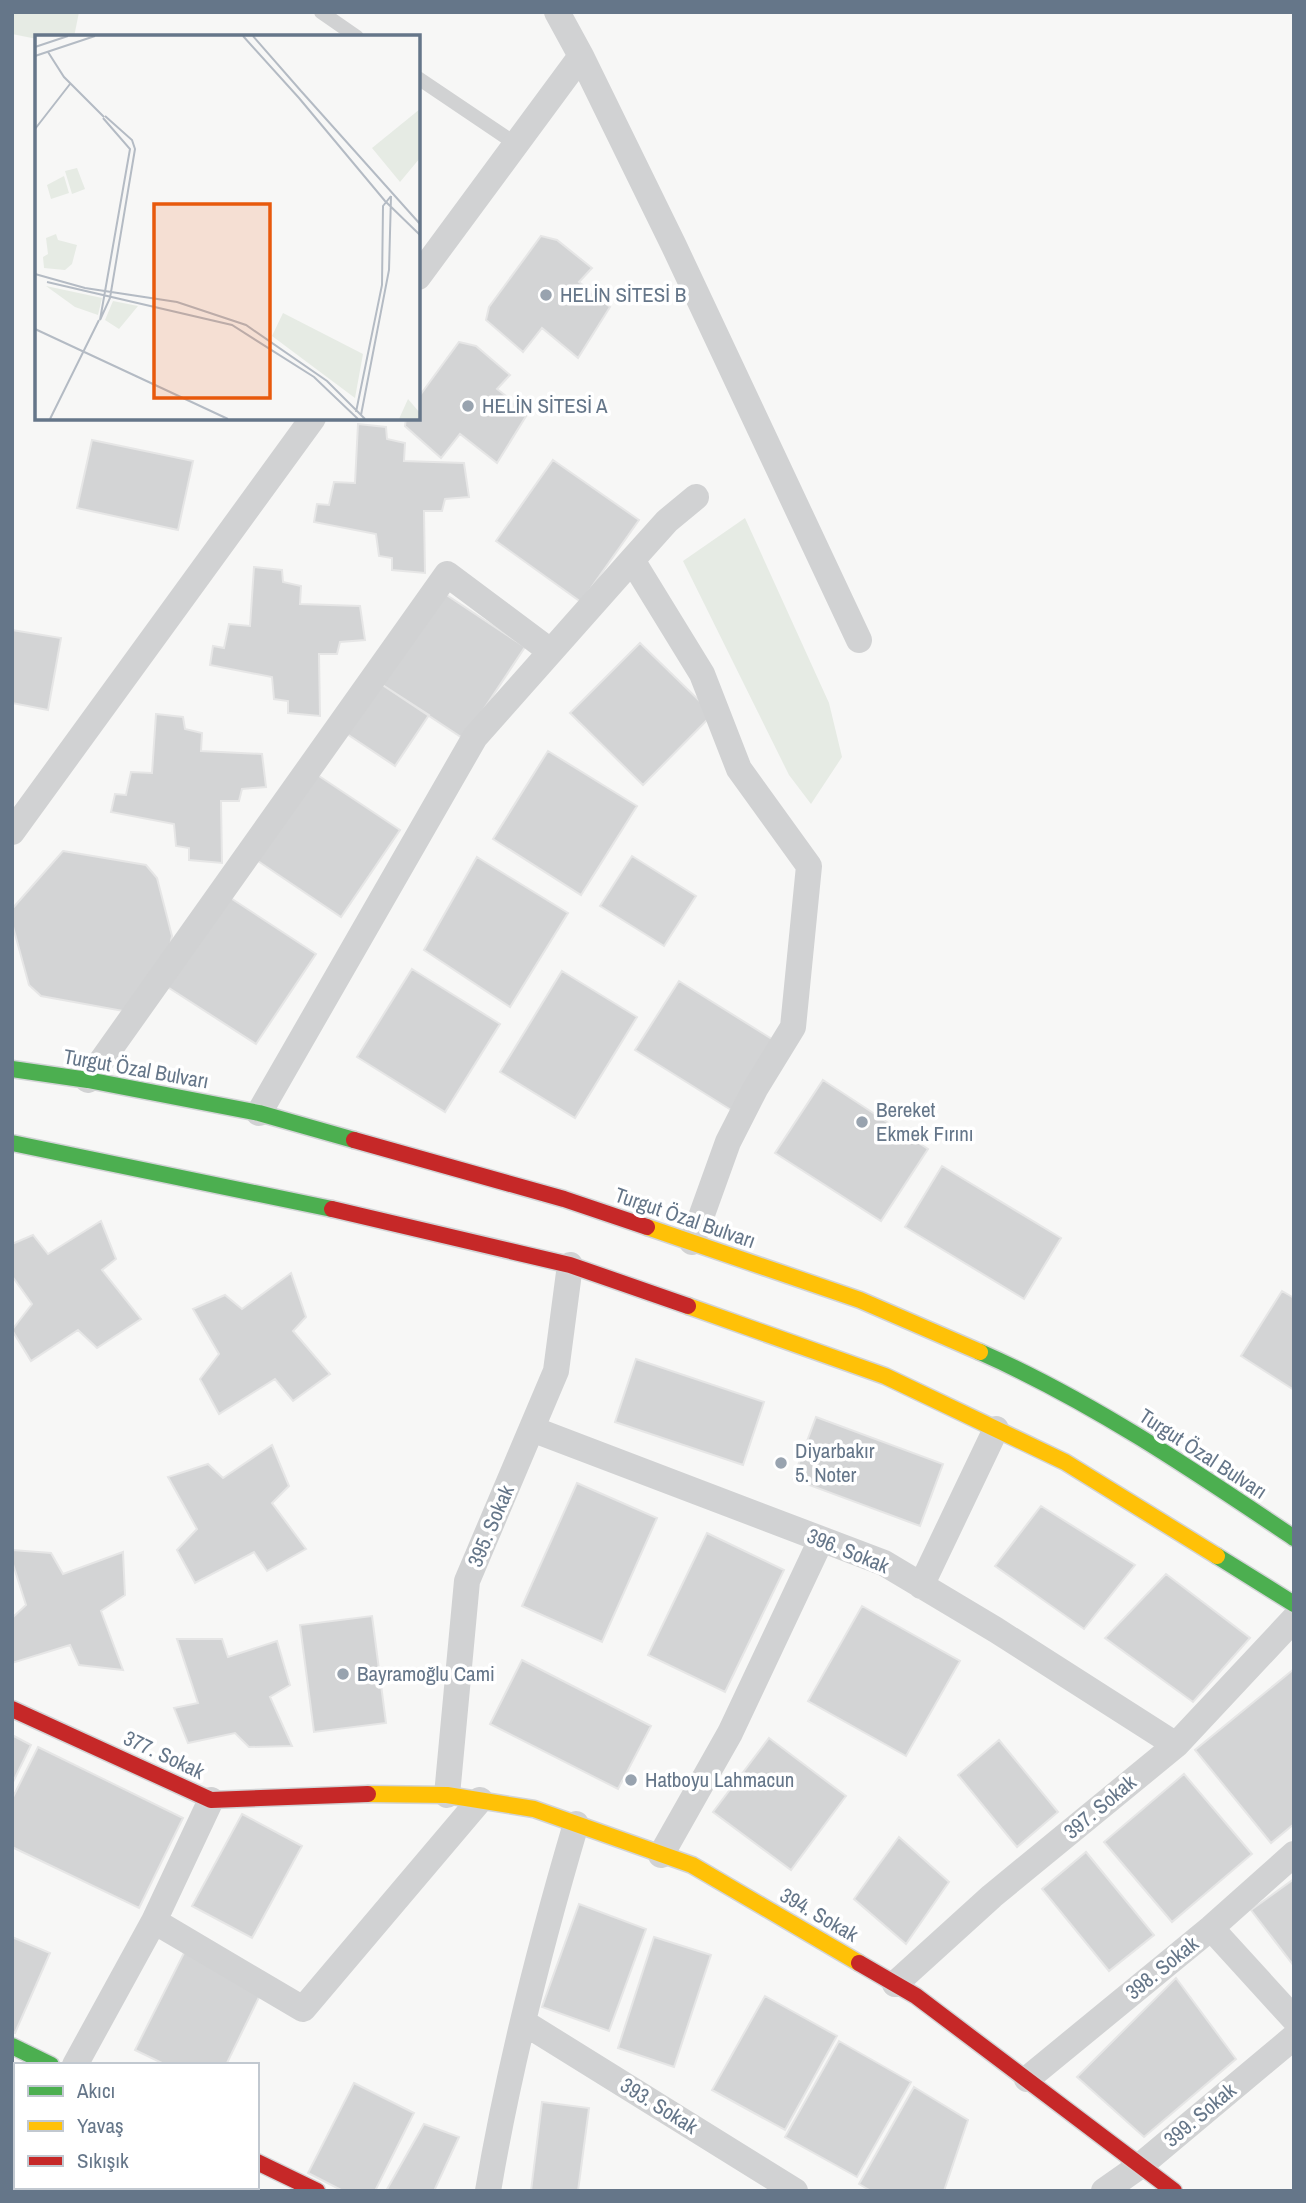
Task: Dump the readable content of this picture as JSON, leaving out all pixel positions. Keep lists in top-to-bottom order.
{
  "streets": {
    "main road": ["Turgut Özal Bulvarı", "377. Sokak", "394. Sokak"],
    "street": [
      "395. Sokak",
      "396. Sokak",
      "397. Sokak",
      "398. Sokak",
      "393. Sokak",
      "399. Sokak"
    ]
  },
  "crossings": [
    ["395. Sokak", "396. Sokak"],
    ["395. Sokak", "394. Sokak"],
    ["396. Sokak", "397. Sokak"],
    ["377. Sokak", "394. Sokak"],
    ["397. Sokak", "394. Sokak"],
    ["394. Sokak", "398. Sokak"],
    ["394. Sokak", "399. Sokak"]
  ],
  "places": [
    "HELİN SİTESİ B",
    "HELİN SİTESİ A",
    "Bereket Ekmek Fırını",
    "Diyarbakır 5. Noter",
    "Bayramoğlu Cami",
    "Hatboyu Lahmacun"
  ],
  "legend": ["Akıcı", "Yavaş", "Sıkışık"]
}
